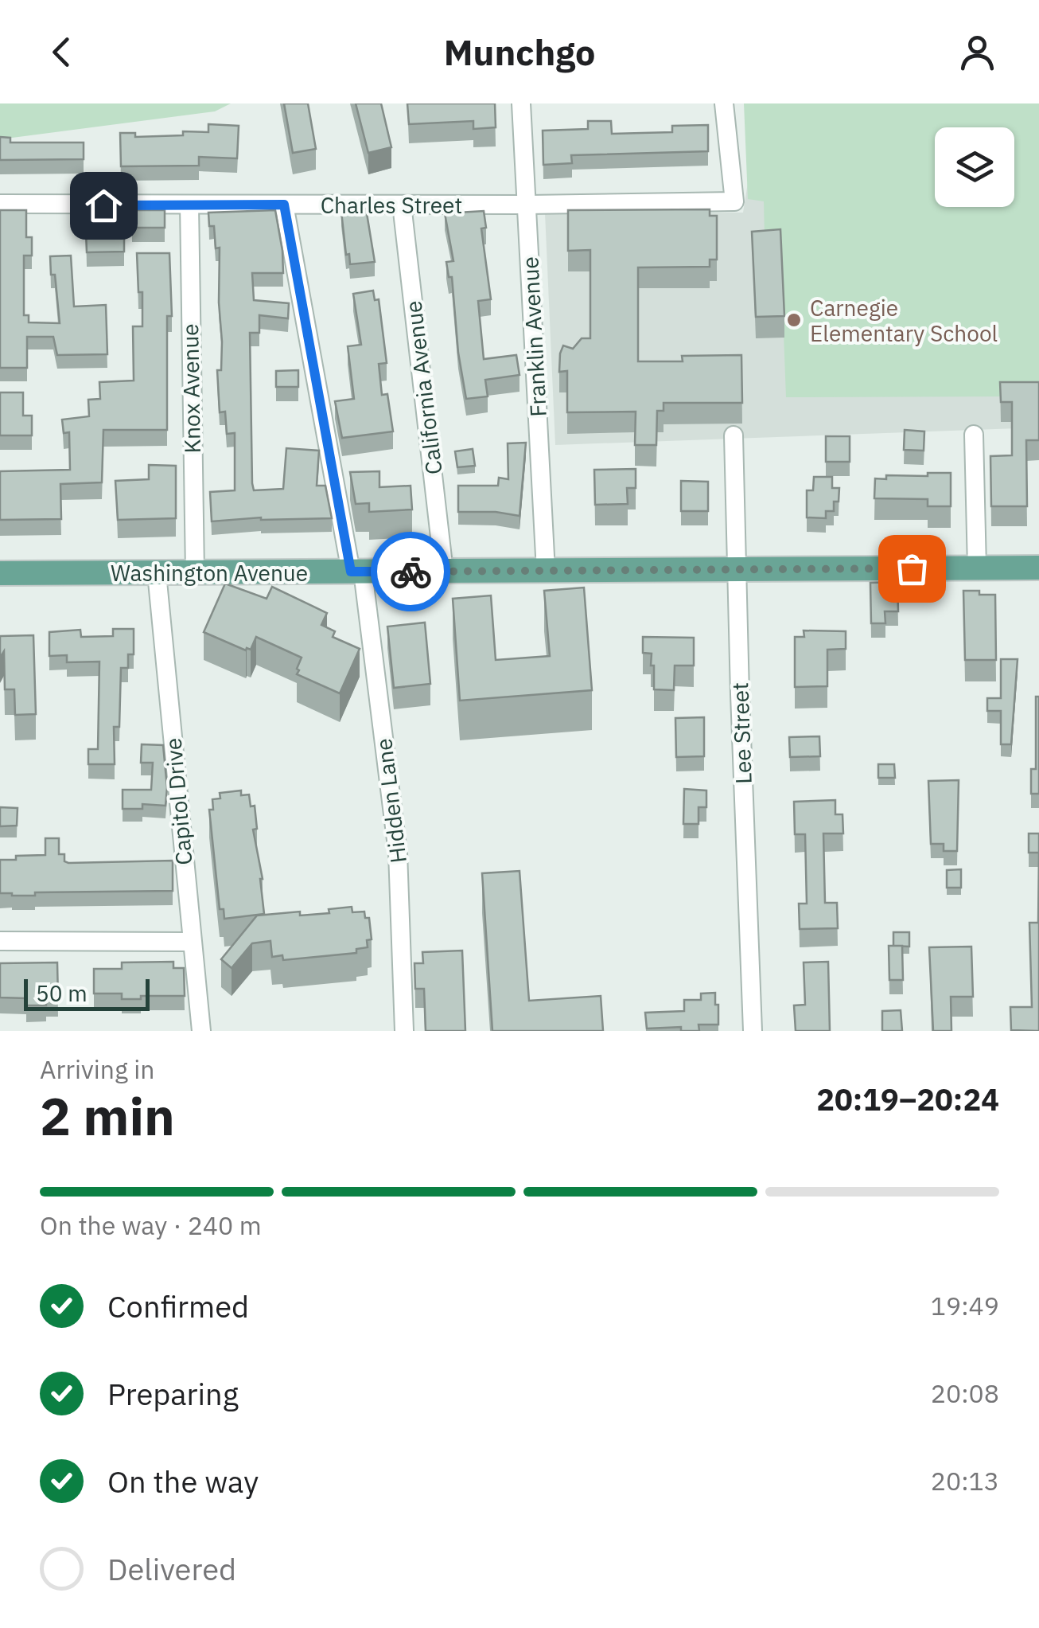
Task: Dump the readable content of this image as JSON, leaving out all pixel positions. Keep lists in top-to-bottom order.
{
  "streets": {
    "main road": ["Washington Avenue"],
    "street": [
      "Charles Street",
      "Franklin Avenue",
      "California Avenue",
      "Knox Avenue",
      "Lee Street",
      "Hidden Lane",
      "Capitol Drive"
    ]
  },
  "crossings": [
    ["Charles Street", "Franklin Avenue"],
    ["Charles Street", "California Avenue"],
    ["Charles Street", "Knox Avenue"],
    ["Charles Street", "Hidden Lane"],
    ["Franklin Avenue", "Washington Avenue"],
    ["California Avenue", "Washington Avenue"],
    ["Knox Avenue", "Washington Avenue"],
    ["Washington Avenue", "Lee Street"],
    ["Washington Avenue", "Hidden Lane"],
    ["Washington Avenue", "Capitol Drive"]
  ],
  "places": ["Carnegie Elementary School"],
  "scale_bar": "50 m",
  "page": {
    "header": "Munchgo",
    "scale": "50 m",
    "heading": ["2 min", "Arriving in", "20:19–20:24"],
    "bar": "On the way · 240 m",
    "list": [
      ["Confirmed", "19:49"],
      ["Preparing", "20:08"],
      ["On the way", "20:13"],
      "Delivered"
    ]
  }
}
